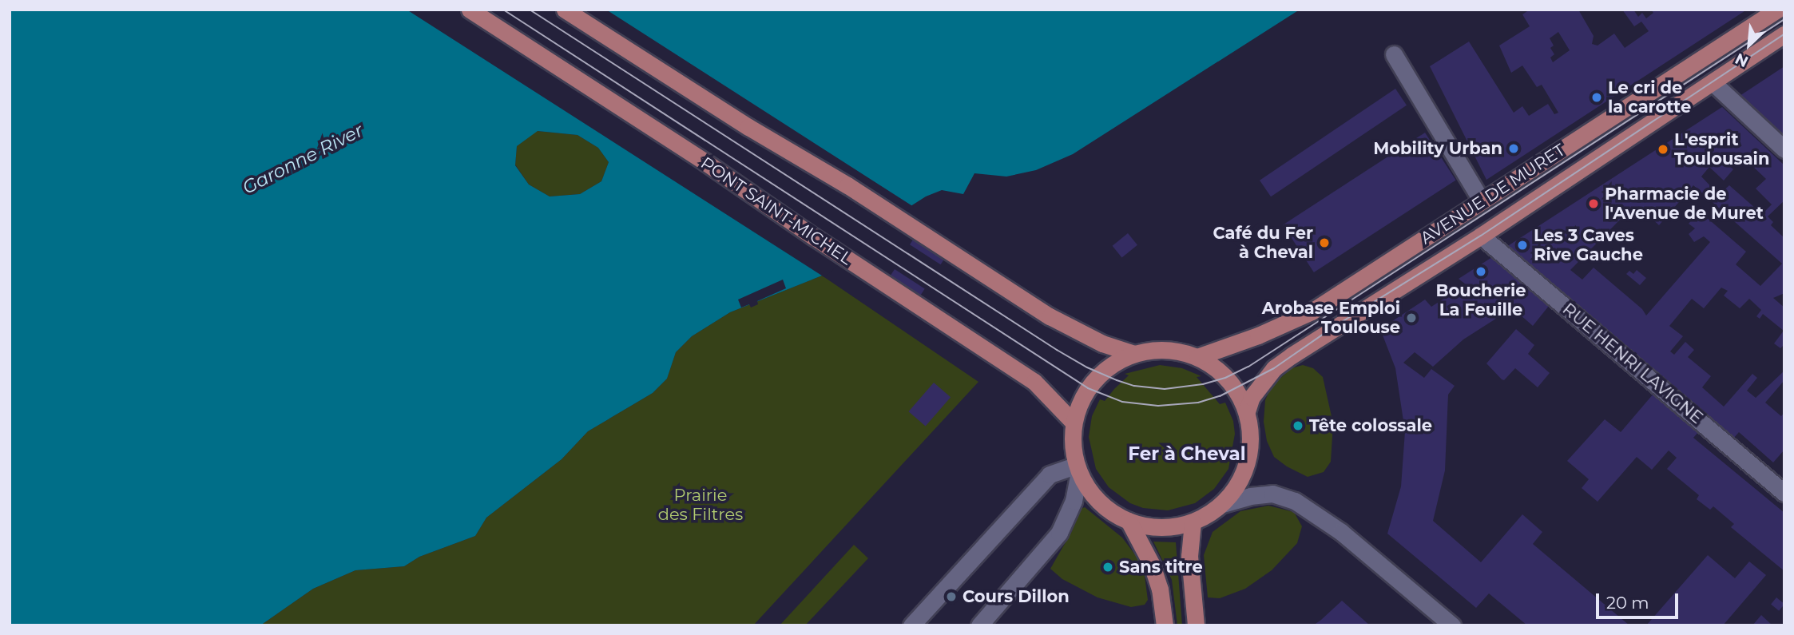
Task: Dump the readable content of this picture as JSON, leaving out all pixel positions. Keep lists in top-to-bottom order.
{
  "streets": {
    "main road": ["AVENUE DE MURET", "PONT SAINT-MICHEL"],
    "street": ["RUE HENRI LAVIGNE"]
  },
  "crossings": [
    ["AVENUE DE MURET", "PONT SAINT-MICHEL"],
    ["AVENUE DE MURET", "RUE HENRI LAVIGNE"]
  ],
  "districts": ["Fer à Cheval"],
  "water": ["Garonne River"],
  "parks": ["Prairie des Filtres"],
  "places": [
    "Le cri de la carotte",
    "Mobility Urban",
    "L'esprit Toulousain",
    "Pharmacie de l'Avenue de Muret",
    "Café du Fer à Cheval",
    "Les 3 Caves Rive Gauche",
    "Boucherie La Feuille",
    "Arobase Emploi Toulouse",
    "Tête colossale",
    "Sans titre",
    "Cours Dillon"
  ],
  "scale_bar": "20 m",
  "north": "bottom left"
}
